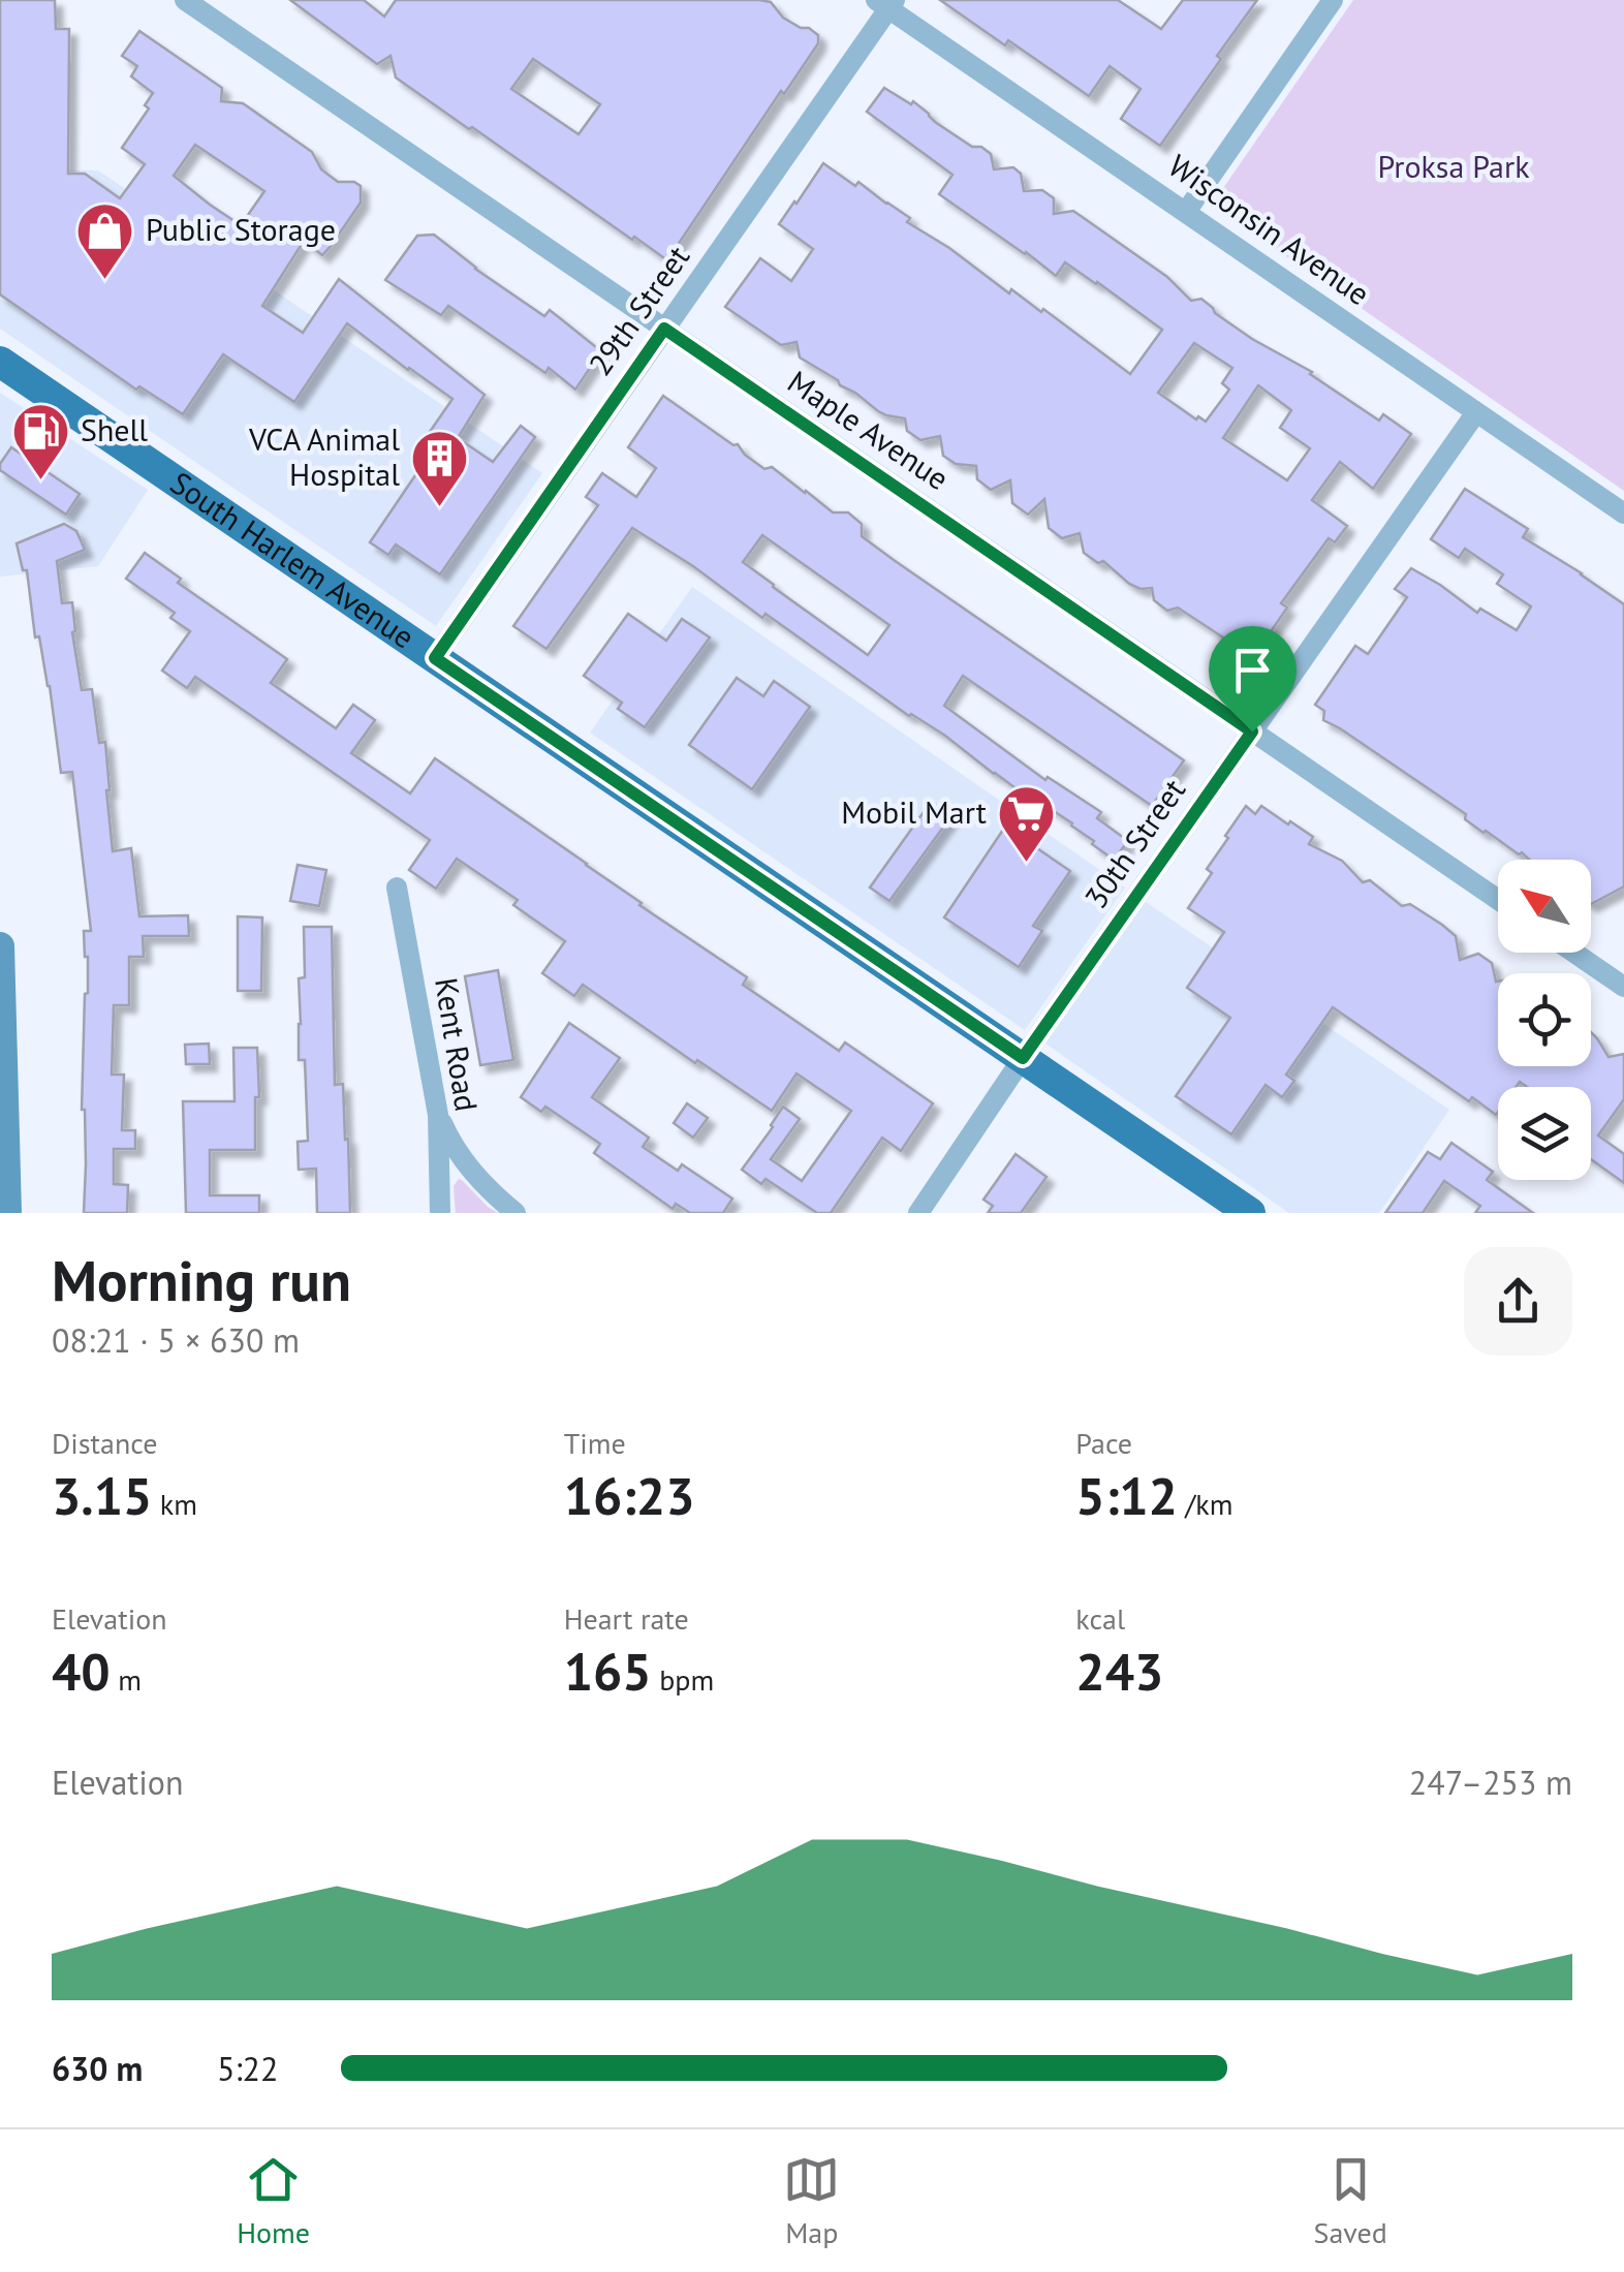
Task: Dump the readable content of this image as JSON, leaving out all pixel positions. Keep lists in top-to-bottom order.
{
  "streets": {
    "main road": ["South Harlem Avenue"],
    "street": [
      "Wisconsin Avenue",
      "29th Street",
      "Maple Avenue",
      "30th Street",
      "Kent Road"
    ]
  },
  "crossings": [
    ["Wisconsin Avenue", "29th Street"],
    ["Wisconsin Avenue", "30th Street"],
    ["29th Street", "Maple Avenue"],
    ["29th Street", "South Harlem Avenue"],
    ["Maple Avenue", "30th Street"],
    ["South Harlem Avenue", "30th Street"]
  ],
  "parks": ["Proksa Park"],
  "places": {
    "shop": ["Public Storage"],
    "fuel station": ["Shell"],
    "building": ["VCA Animal Hospital"],
    "supermarket": ["Mobil Mart"]
  },
  "north": "top left",
  "page": {
    "heading": ["Morning run", "08:21 · 5 × 630 m"],
    "stats": [
      ["Distance", "3.15 km"],
      ["Time", "16:23"],
      ["Pace", "5:12 /km"],
      ["Elevation", "40 m"],
      ["Heart rate", "165 bpm"],
      ["kcal", "243"]
    ],
    "chart": ["Elevation", "247–253 m"],
    "list": [
      {
        "name": "630 m",
        "note": "5:22"
      }
    ],
    "tabs": ["Home", "Map", "Saved"]
  }
}
